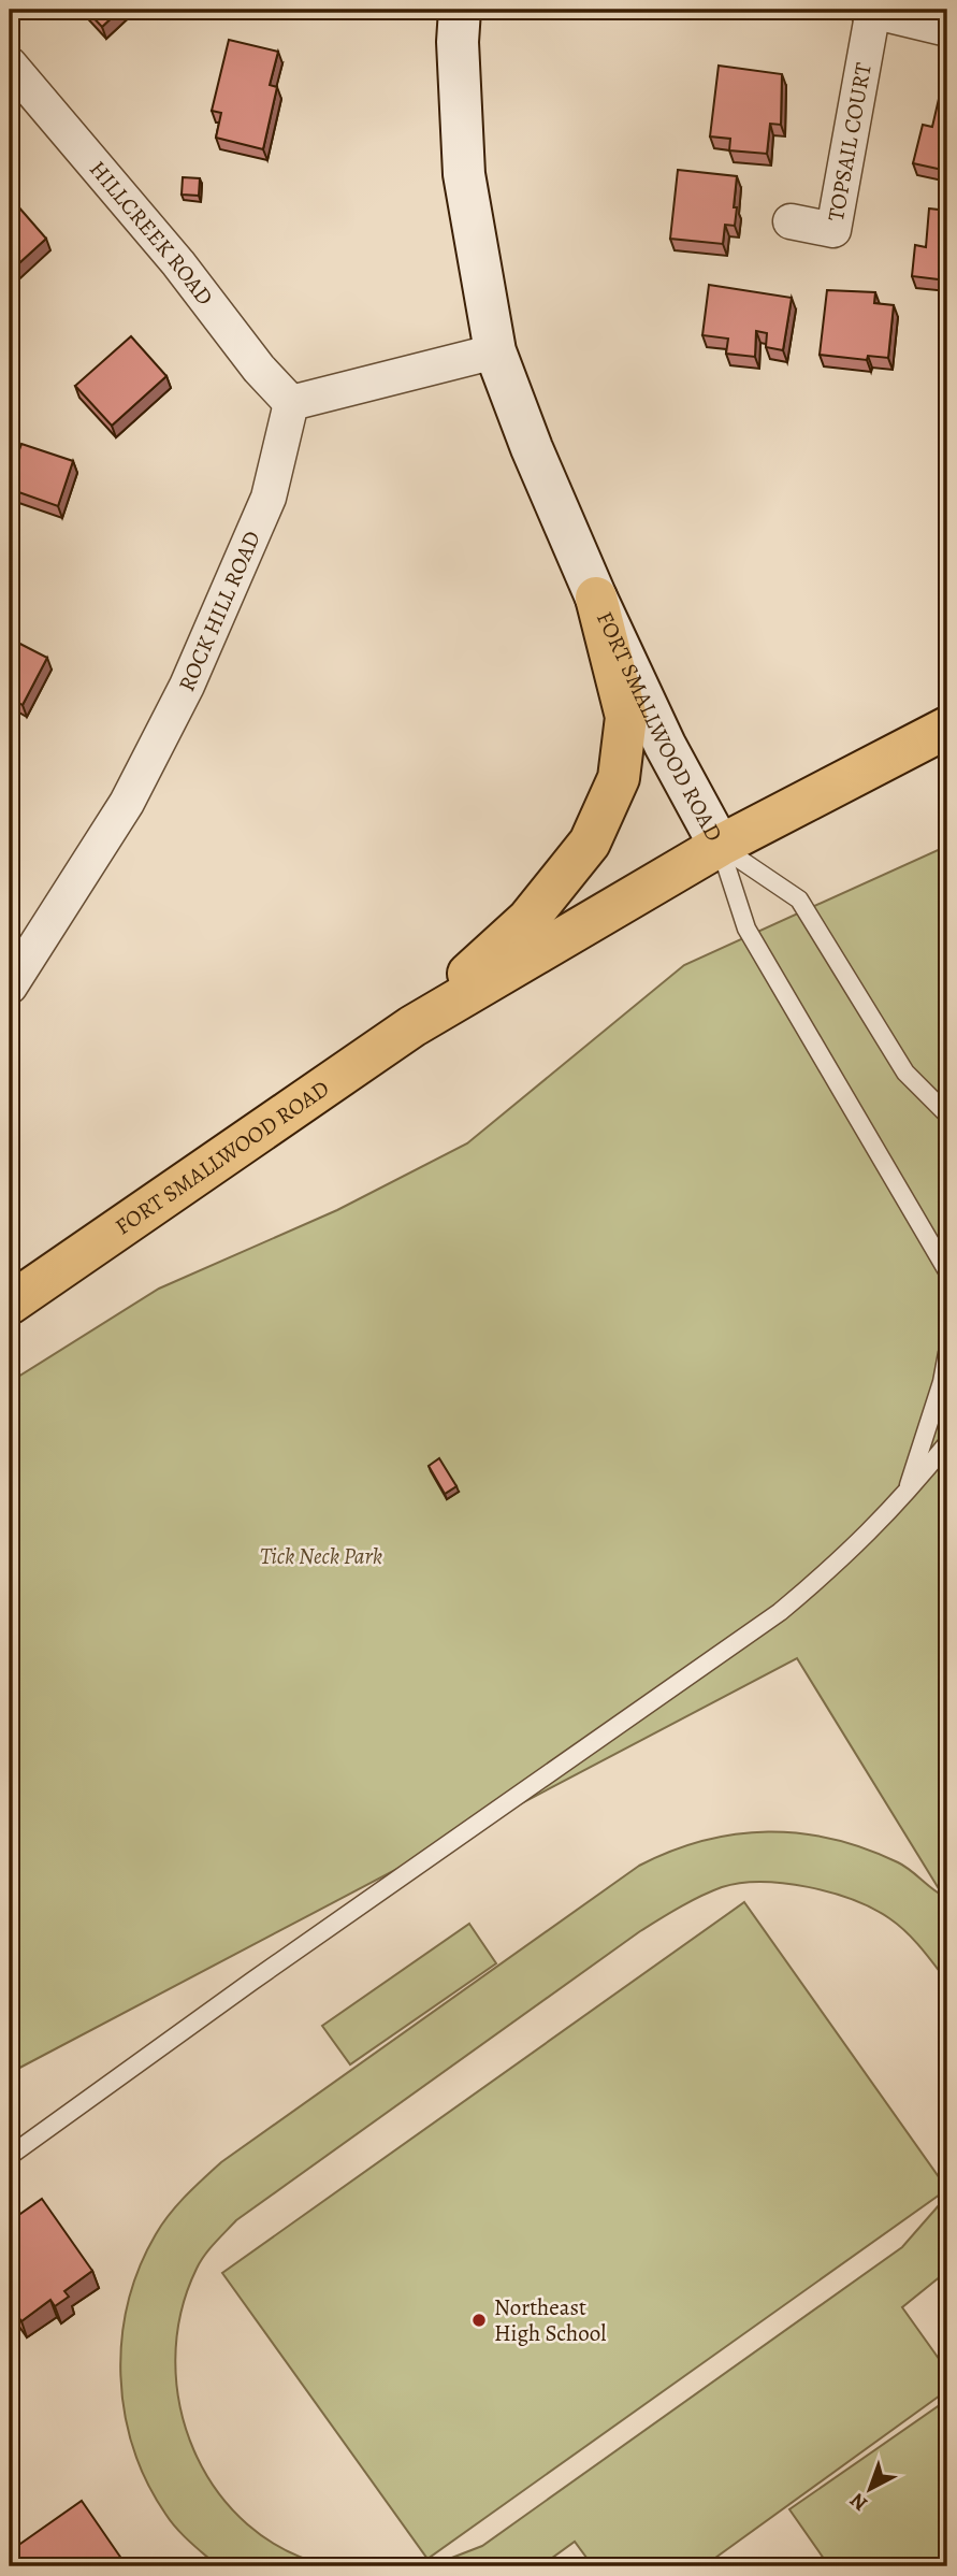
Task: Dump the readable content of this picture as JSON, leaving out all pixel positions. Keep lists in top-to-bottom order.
{
  "streets": {
    "main road": ["FORT SMALLWOOD ROAD"],
    "street": ["TOPSAIL COURT", "HILLCREEK ROAD", "ROCK HILL ROAD"]
  },
  "crossings": [
    ["HILLCREEK ROAD", "ROCK HILL ROAD"]
  ],
  "parks": ["Tick Neck Park"],
  "places": ["Northeast High School"],
  "north": "bottom left"
}
